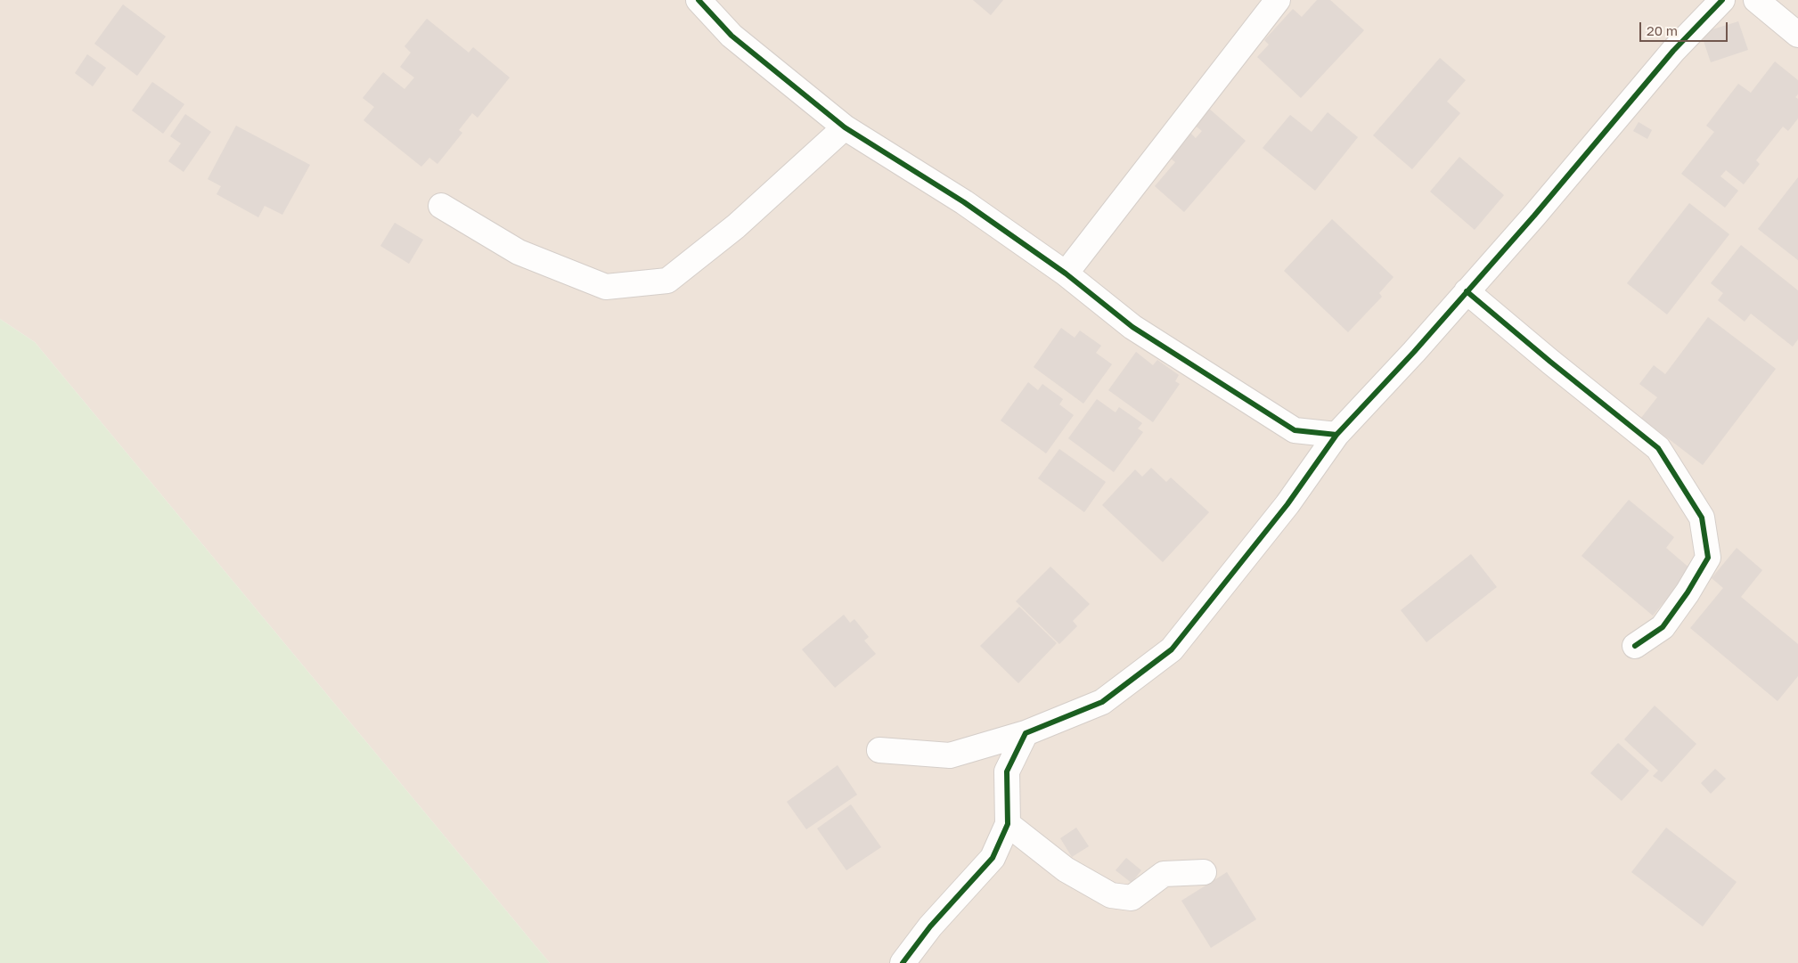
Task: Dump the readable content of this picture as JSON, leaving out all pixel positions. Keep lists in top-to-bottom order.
{
  "scale_bar": "20 m"
}
